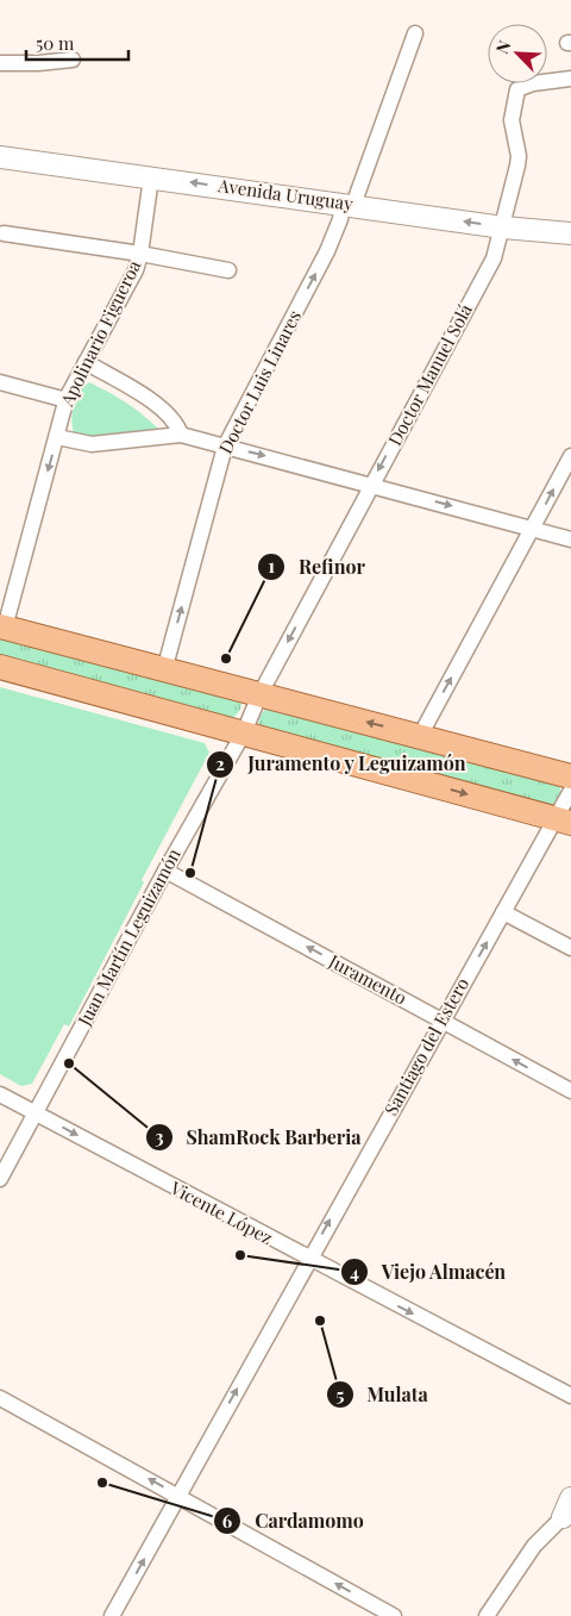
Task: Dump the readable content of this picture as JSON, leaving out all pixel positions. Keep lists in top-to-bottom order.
{
  "streets": {
    "street": [
      "Avenida Uruguay",
      "Apolinario Figueroa",
      "Doctor Manuel Solá",
      "Doctor Luis Linares",
      "Juan Martín Leguizamón",
      "Juramento",
      "Santiago del Estero",
      "Vicente López"
    ]
  },
  "crossings": [
    ["Avenida Uruguay", "Apolinario Figueroa"],
    ["Avenida Uruguay", "Doctor Manuel Solá"],
    ["Avenida Uruguay", "Doctor Luis Linares"],
    ["Doctor Manuel Solá", "Juan Martín Leguizamón"],
    ["Juan Martín Leguizamón", "Juramento"],
    ["Juan Martín Leguizamón", "Vicente López"],
    ["Juramento", "Santiago del Estero"],
    ["Santiago del Estero", "Vicente López"]
  ],
  "one_way": [
    "Avenida Uruguay",
    "Apolinario Figueroa",
    "Doctor Manuel Solá",
    "Doctor Luis Linares",
    "Juramento",
    "Santiago del Estero",
    "Vicente López"
  ],
  "places": [
    "Refinor",
    "Juramento y Leguizamón",
    "ShamRock Barberia",
    "Viejo Almacén",
    "Mulata",
    "Cardamomo"
  ],
  "scale_bar": "50 m",
  "north": "top left"
}
